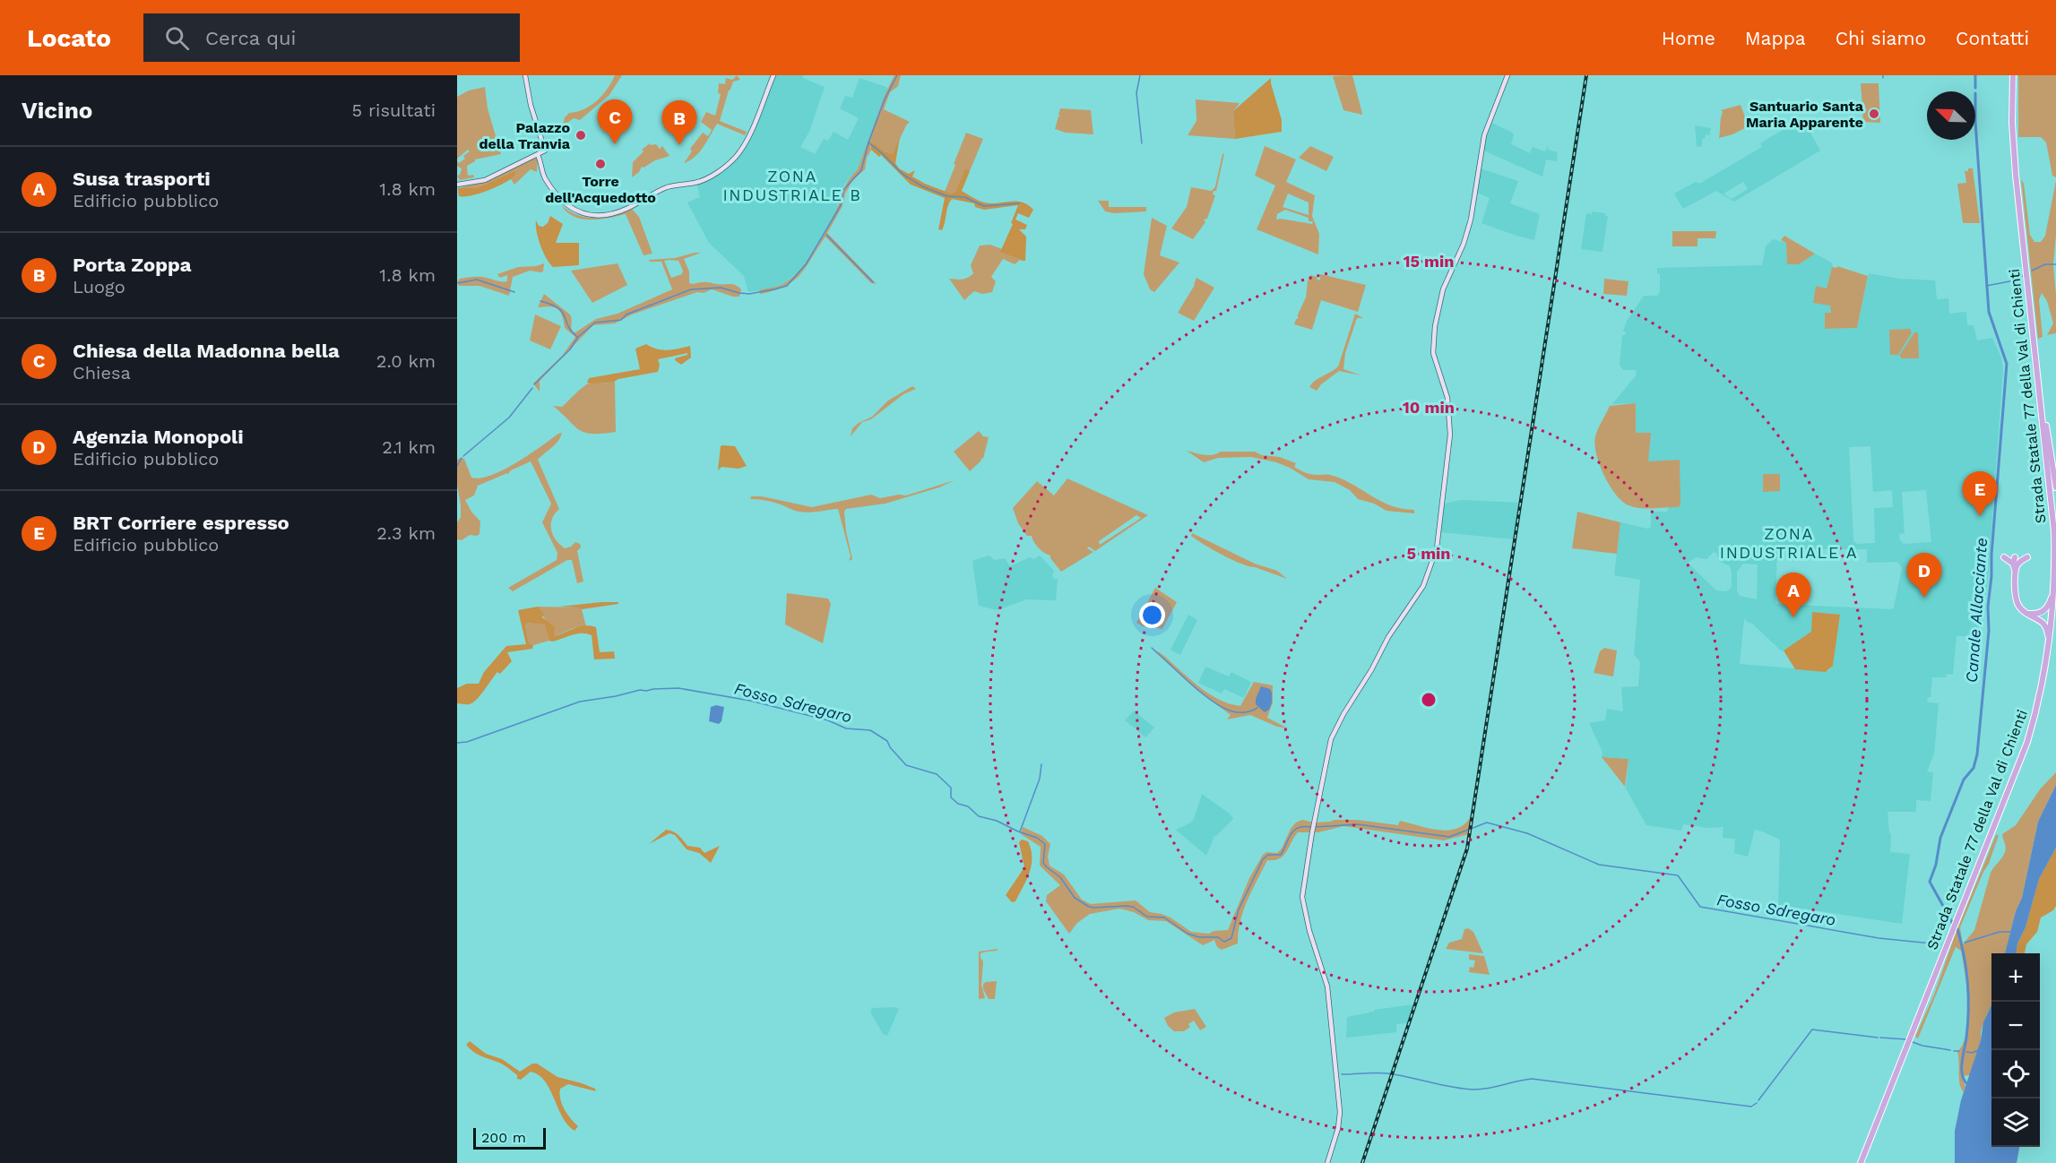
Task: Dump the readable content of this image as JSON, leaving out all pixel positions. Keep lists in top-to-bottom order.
{
  "streets": {
    "highway": ["Strada Statale 77 della Val di Chienti"]
  },
  "districts": ["ZONA INDUSTRIALE B", "ZONA INDUSTRIALE A"],
  "water": ["Canale Allacciante", "Fosso Sdregaro"],
  "places": ["Santuario Santa Maria Apparente", "Palazzo della Tranvia", "Torre dell'Acquedotto"],
  "scale_bar": "200 m",
  "north": "top left",
  "page": {
    "header": "Locato",
    "search": "Cerca qui",
    "nav": [
      "Home",
      "Mappa",
      "Chi siamo",
      "Contatti"
    ],
    "heading": ["Vicino", "5 risultati"],
    "pins": [
      "C",
      "B",
      "E",
      "D",
      "A"
    ],
    "list": [
      {
        "mark": "A",
        "name": "Susa trasporti",
        "note": "Edificio pubblico",
        "value": "1.8 km"
      },
      {
        "mark": "B",
        "name": "Porta Zoppa",
        "note": "Luogo",
        "value": "1.8 km"
      },
      {
        "mark": "C",
        "name": "Chiesa della Madonna bella",
        "note": "Chiesa",
        "value": "2.0 km"
      },
      {
        "mark": "D",
        "name": "Agenzia Monopoli",
        "note": "Edificio pubblico",
        "value": "2.1 km"
      },
      {
        "mark": "E",
        "name": "BRT Corriere espresso",
        "note": "Edificio pubblico",
        "value": "2.3 km"
      }
    ],
    "map_buttons": ["+", "−"],
    "scale": "200 m"
  },
  "rings": ["15 min", "10 min", "5 min"]
}
